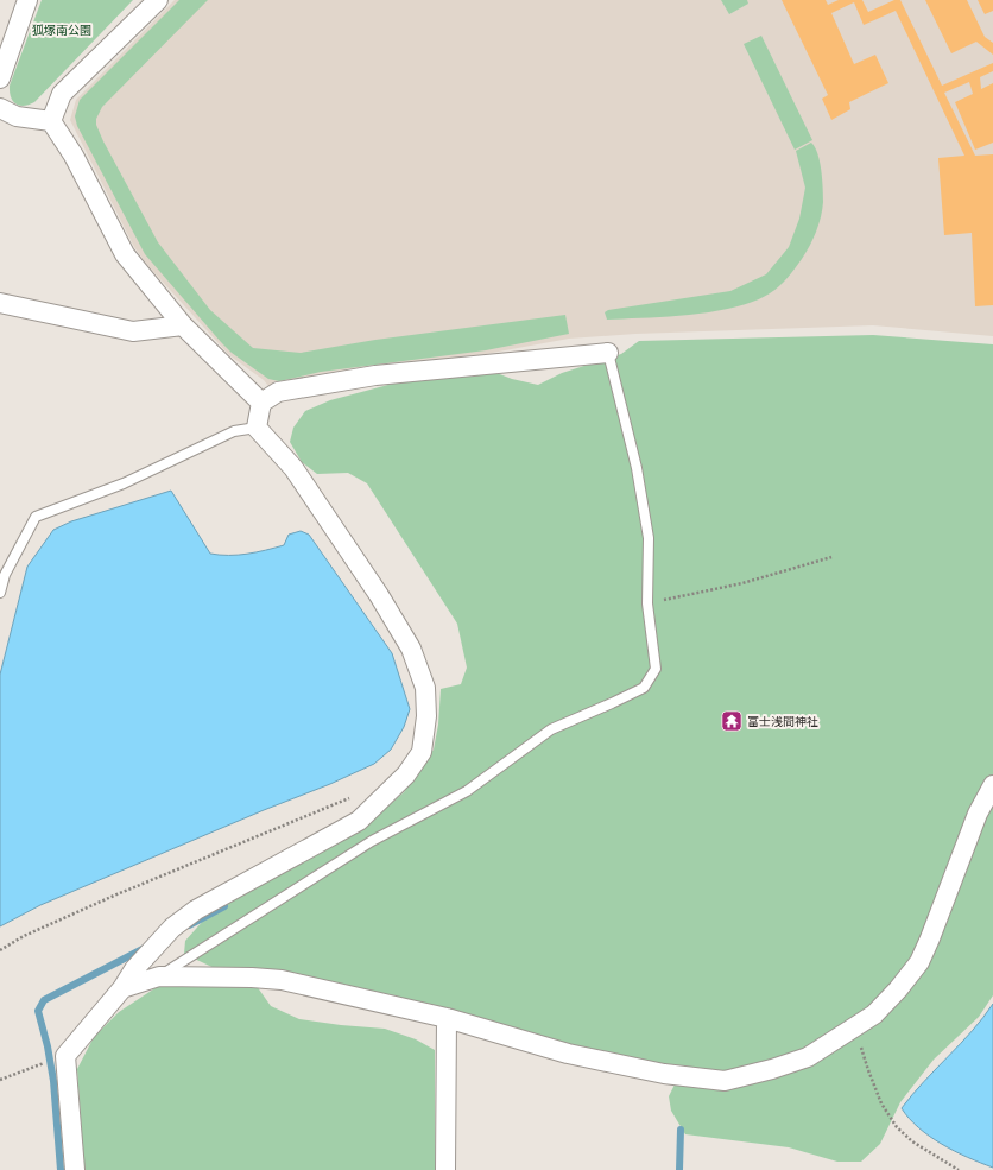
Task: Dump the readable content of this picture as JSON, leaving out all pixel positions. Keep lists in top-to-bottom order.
{
  "parks": ["狐塚南公園"],
  "places": {
    "temple": ["富士浅間神社"]
  }
}
